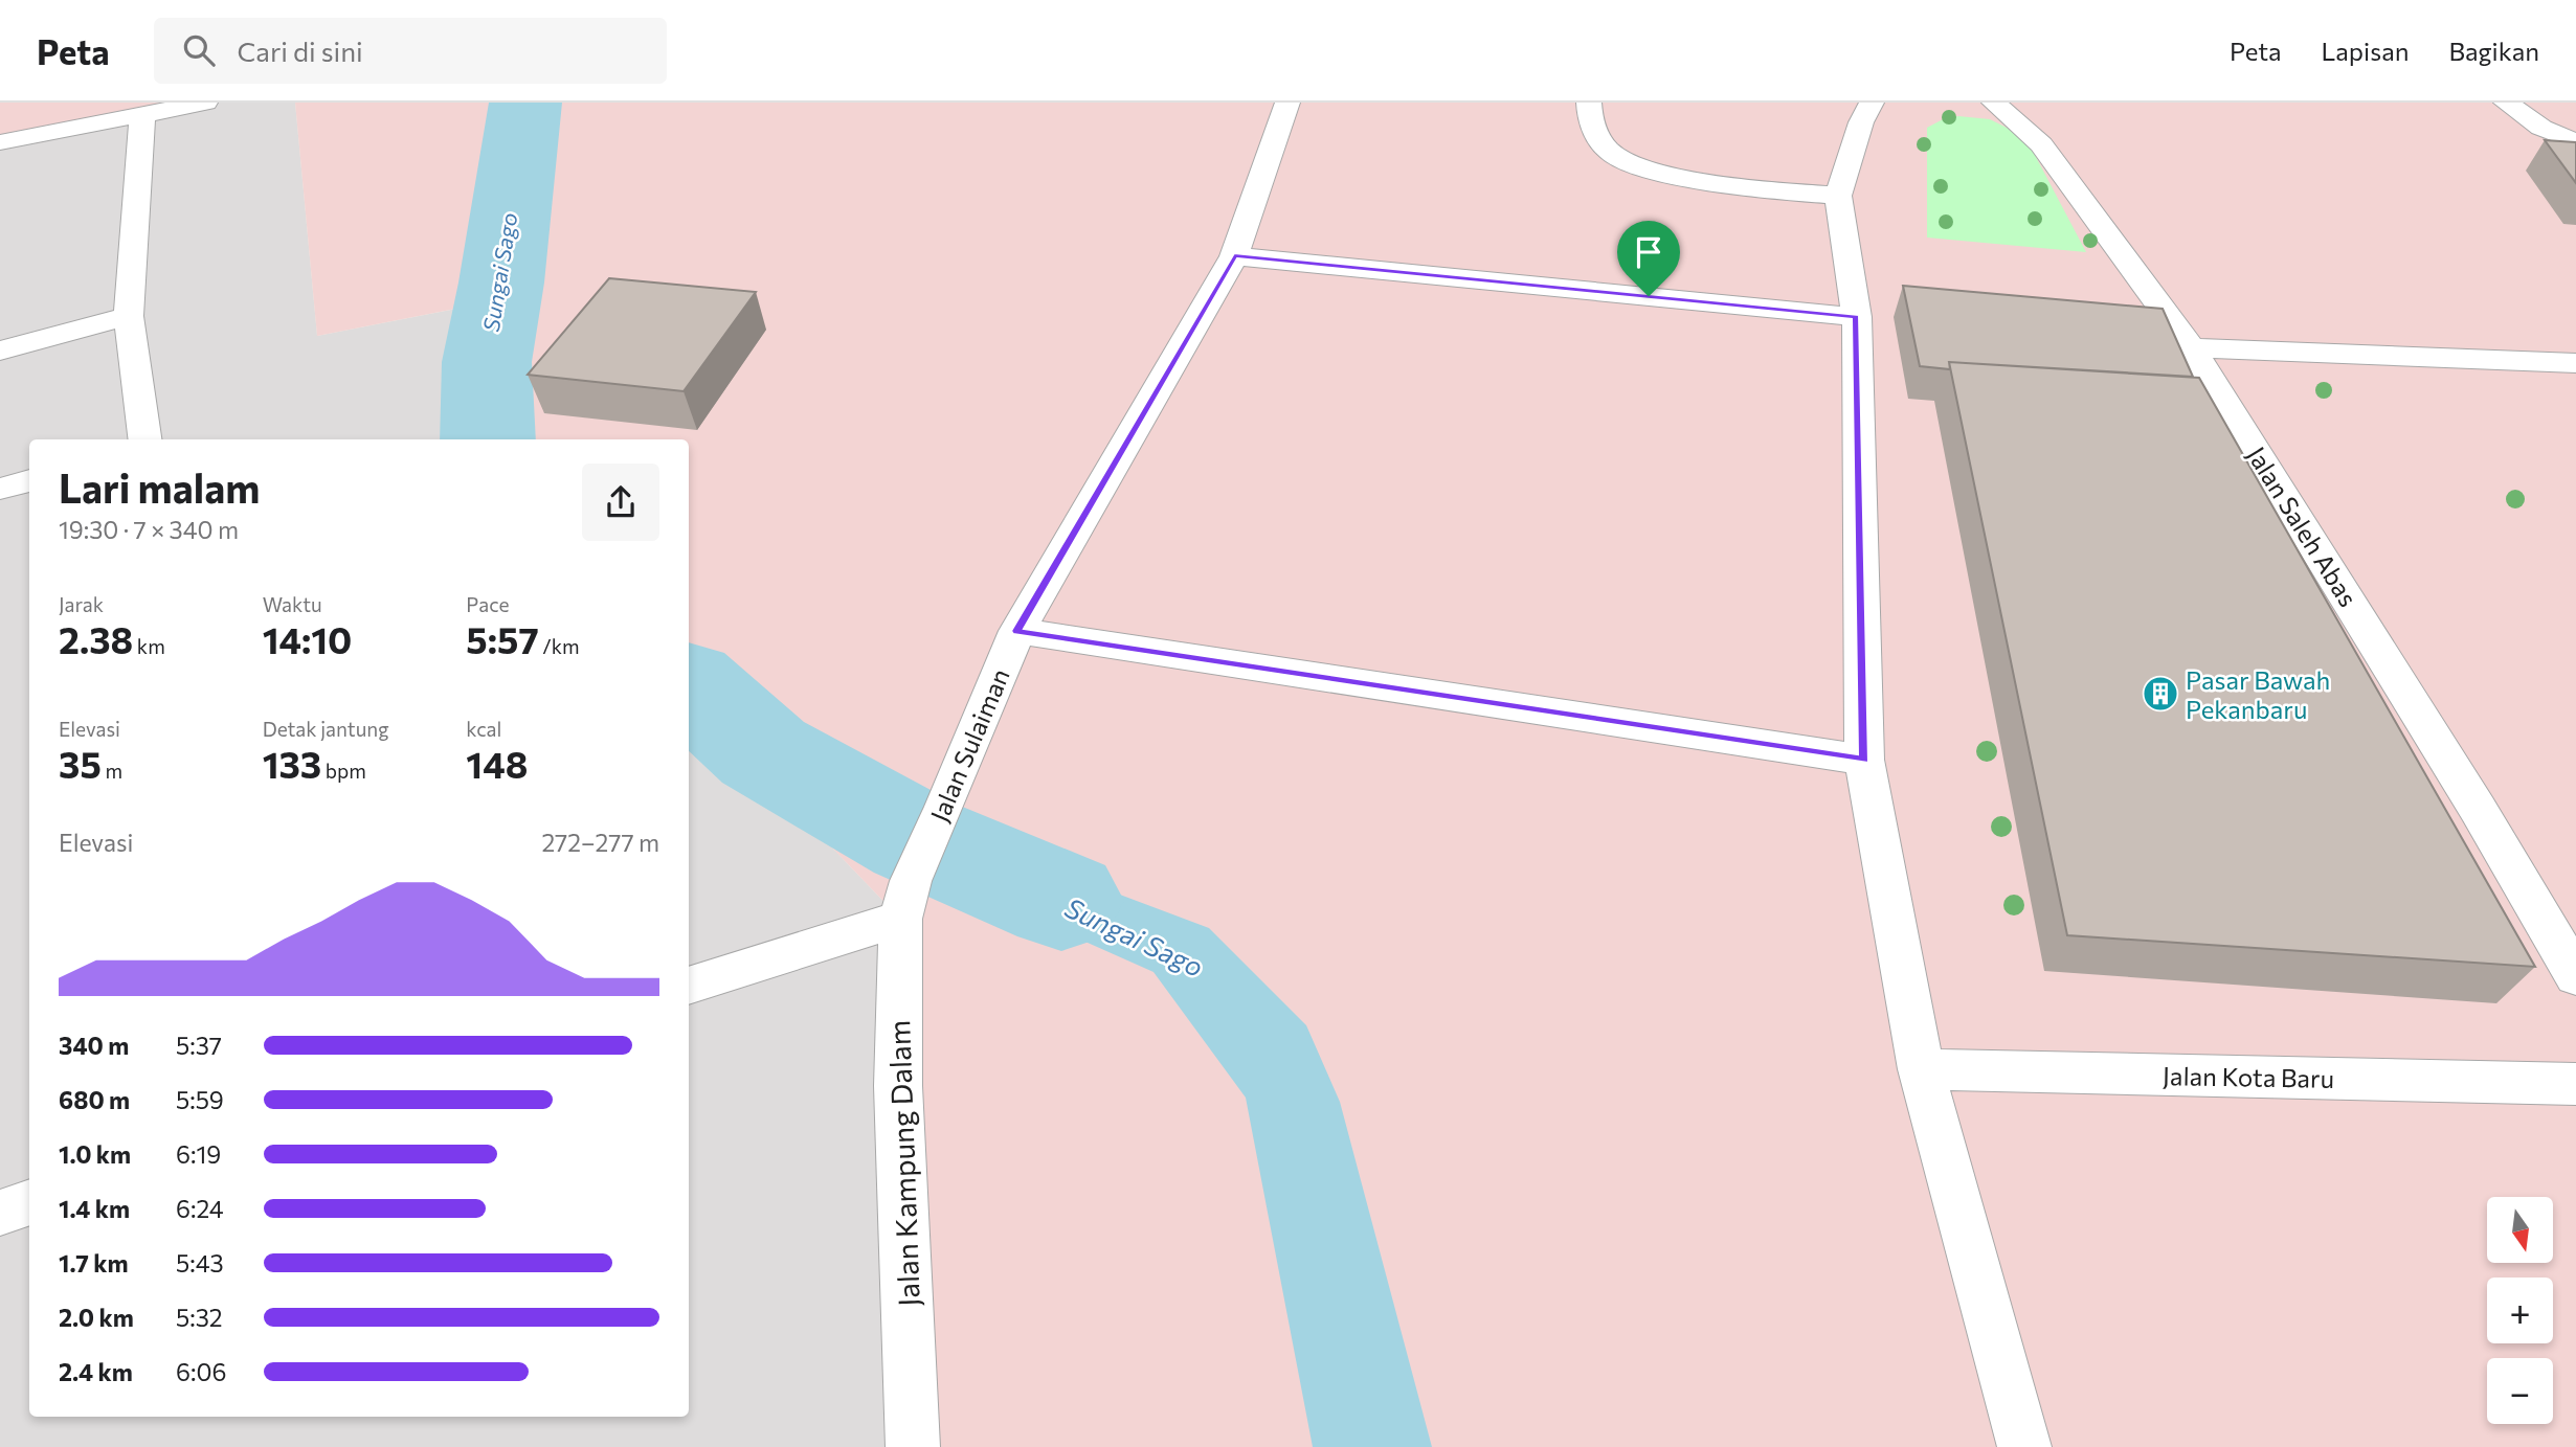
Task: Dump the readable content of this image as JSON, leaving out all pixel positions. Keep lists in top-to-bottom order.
{
  "streets": {
    "street": [
      "Jalan Saleh Abas",
      "Jalan Sulaiman",
      "Jalan Kota Baru",
      "Jalan Kampung Dalam"
    ]
  },
  "crossings": [
    ["Jalan Sulaiman", "Jalan Kampung Dalam"]
  ],
  "water": ["Sungai Sago"],
  "places": {
    "building": ["Pasar Bawah Pekanbaru"]
  },
  "north": "bottom",
  "page": {
    "header": "Peta",
    "search": "Cari di sini",
    "nav": ["Peta", "Lapisan", "Bagikan"],
    "heading": ["Lari malam", "19:30 · 7 × 340 m"],
    "stats": [
      ["Jarak", "2.38 km"],
      ["Waktu", "14:10"],
      ["Pace", "5:57 /km"],
      ["Elevasi", "35 m"],
      ["Detak jantung", "133 bpm"],
      ["kcal", "148"]
    ],
    "chart": ["Elevasi", "272–277 m"],
    "list": [
      {
        "name": "340 m",
        "note": "5:37"
      },
      {
        "name": "680 m",
        "note": "5:59"
      },
      {
        "name": "1.0 km",
        "note": "6:19"
      },
      {
        "name": "1.4 km",
        "note": "6:24"
      },
      {
        "name": "1.7 km",
        "note": "5:43"
      },
      {
        "name": "2.0 km",
        "note": "5:32"
      },
      {
        "name": "2.4 km",
        "note": "6:06"
      }
    ],
    "map_buttons": ["+", "−"]
  }
}
